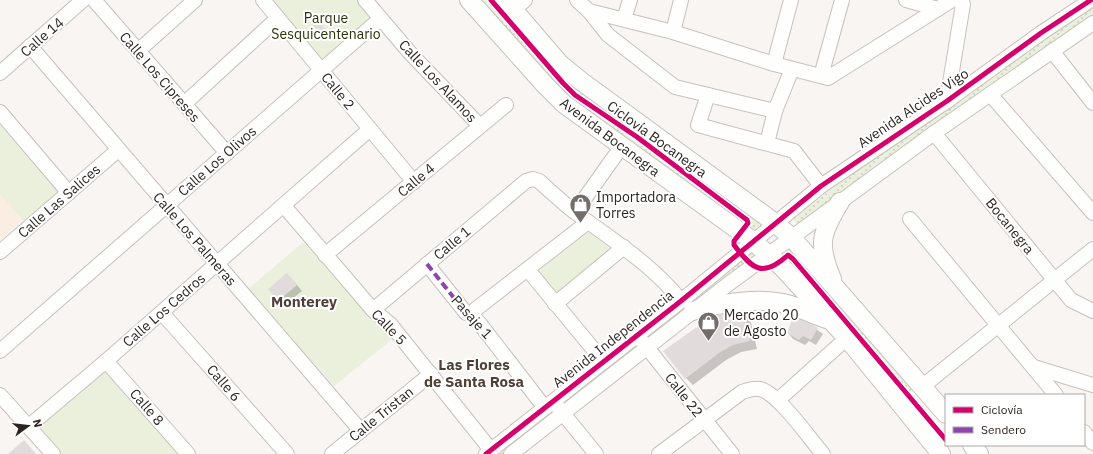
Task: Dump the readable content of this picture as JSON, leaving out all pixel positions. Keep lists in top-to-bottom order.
{
  "streets": {
    "main road": ["Avenida Bocanegra"],
    "street": [
      "Calle 14",
      "Calle Los Cipreses",
      "Calle Los Alamos",
      "Calle 2",
      "Avenida Alcides Vigo",
      "Calle Los Olivos",
      "Calle 4",
      "Calle Las Salices",
      "Bocanegra",
      "Calle Los Palmeras",
      "Calle 1",
      "Calle Los Cedros",
      "Pasaje 1",
      "Calle 5",
      "Avenida Independencia",
      "Calle 6",
      "Calle 22",
      "Calle 8",
      "Calle Tristan"
    ],
    "cycle path": ["Ciclovía Bocanegra"]
  },
  "crossings": [
    ["Calle 14", "Calle Los Palmeras"],
    ["Calle Los Cipreses", "Calle Los Olivos"],
    ["Calle Los Alamos", "Calle Los Olivos"],
    ["Calle Los Alamos", "Calle 4"],
    ["Calle 2", "Calle Los Olivos"],
    ["Calle 2", "Calle 4"],
    ["Calle 2", "Calle Los Cedros"],
    ["Avenida Alcides Vigo", "Avenida Bocanegra"],
    ["Avenida Alcides Vigo", "Avenida Independencia"],
    ["Avenida Bocanegra", "Avenida Independencia"],
    ["Calle Los Olivos", "Calle Los Palmeras"],
    ["Calle 4", "Calle 5"],
    ["Calle Las Salices", "Calle Los Palmeras"],
    ["Calle Los Palmeras", "Calle Los Cedros"],
    ["Calle Los Palmeras", "Calle Tristan"],
    ["Calle 1", "Pasaje 1"],
    ["Calle 1", "Calle 5"],
    ["Calle Los Cedros", "Calle 5"],
    ["Calle Los Cedros", "Calle 6"],
    ["Calle Los Cedros", "Calle 8"],
    ["Pasaje 1", "Avenida Independencia"],
    ["Calle 5", "Avenida Independencia"],
    ["Calle 5", "Calle Tristan"],
    ["Avenida Independencia", "Calle 22"]
  ],
  "districts": ["Monterey", "Las Flores de Santa Rosa"],
  "parks": ["Parque Sesquicentenario"],
  "places": {
    "shop": ["Importadora Torres", "Mercado 20 de Agosto"]
  },
  "legend": ["Ciclovía", "Sendero"],
  "north": "right"
}
